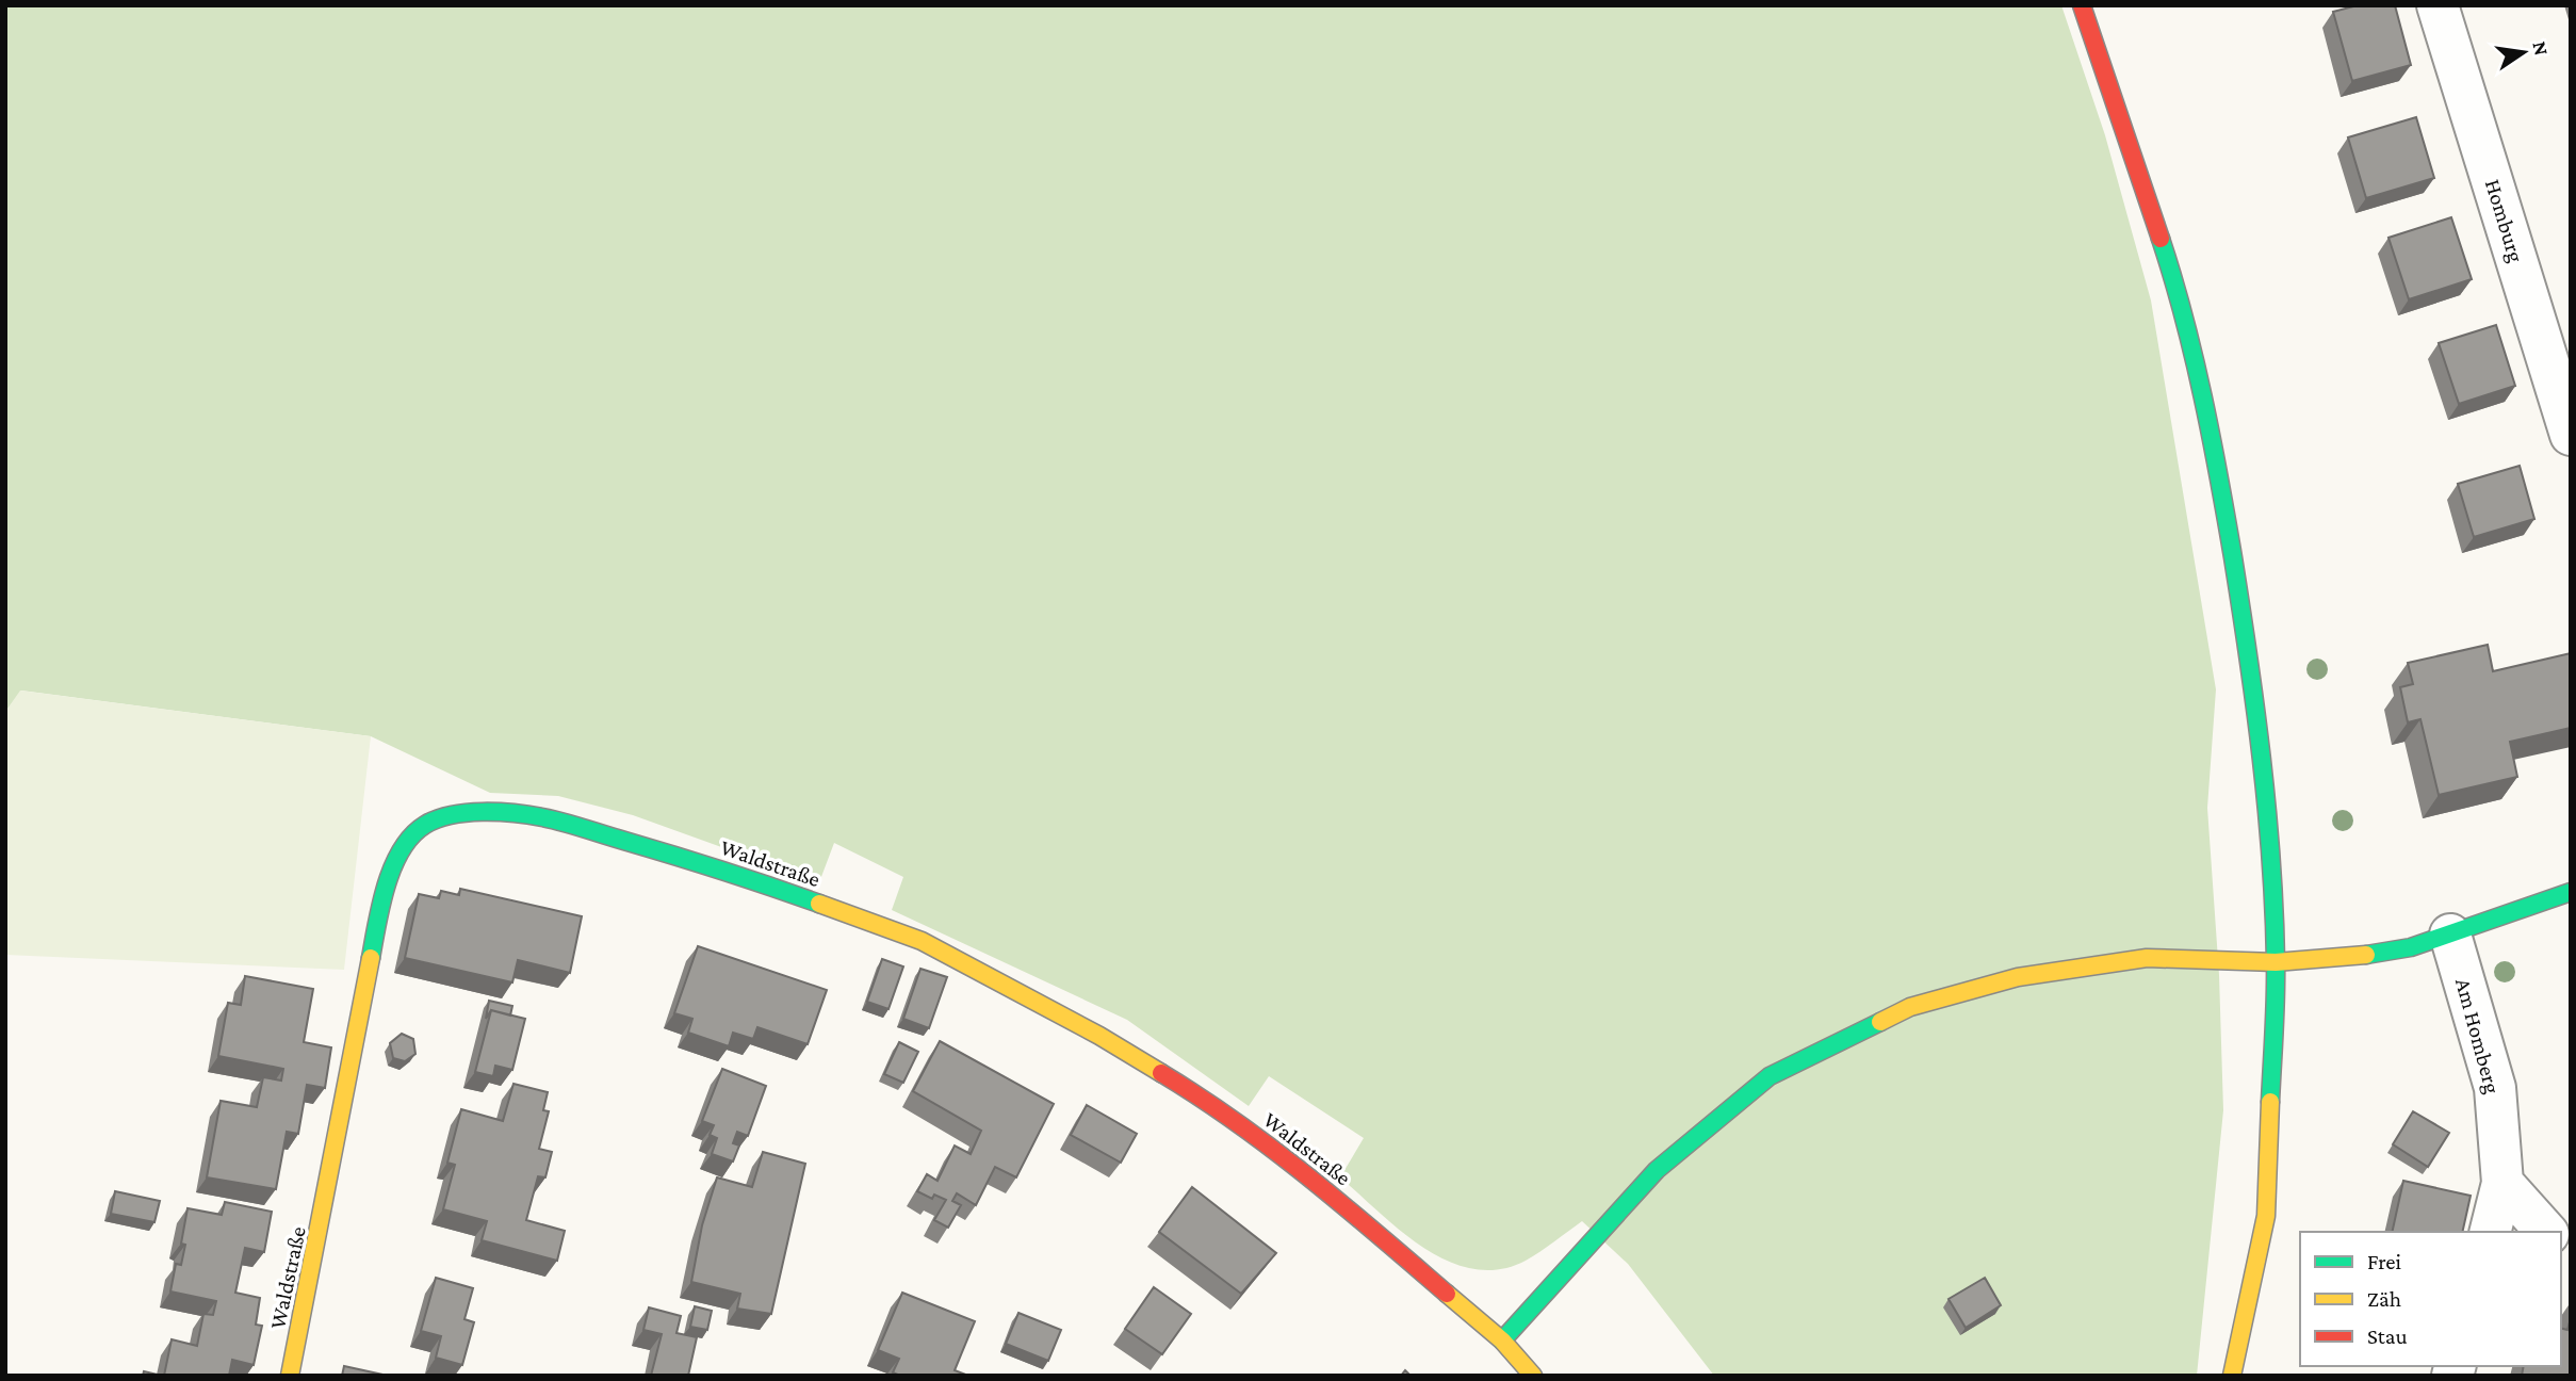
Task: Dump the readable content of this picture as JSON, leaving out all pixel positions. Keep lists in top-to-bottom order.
{
  "streets": {
    "street": ["Homburg", "Waldstraße", "Am Homberg"]
  },
  "legend": ["Frei", "Zäh", "Stau"],
  "north": "right"
}
